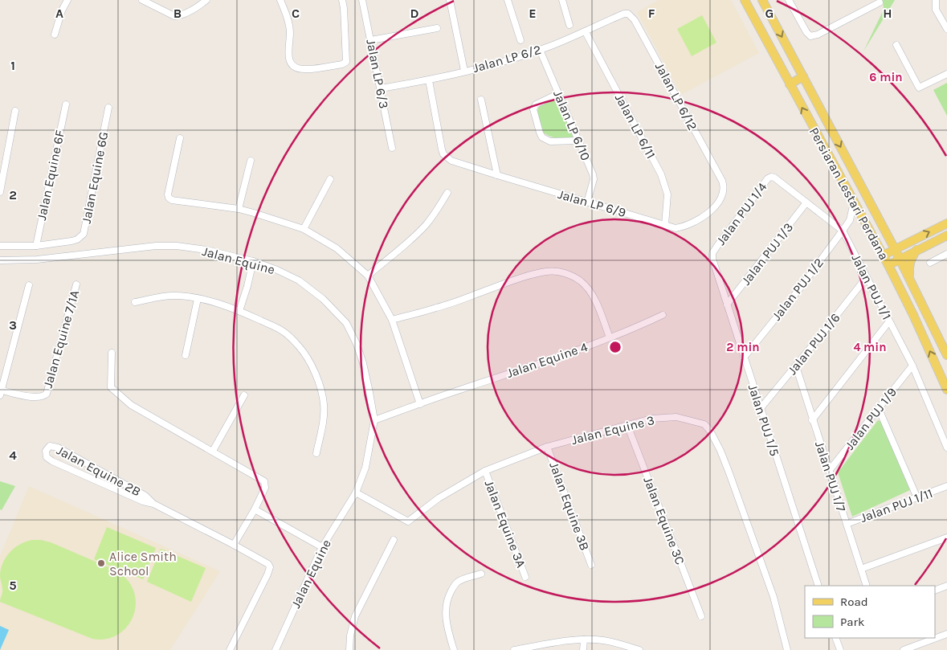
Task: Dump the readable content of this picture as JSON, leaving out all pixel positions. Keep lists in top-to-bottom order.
{
  "streets": {
    "main road": ["Persiaran Lestari Perdana"],
    "street": [
      "Jalan LP 6/2",
      "Jalan LP 6/3",
      "Jalan LP 6/12",
      "Jalan LP 6/10",
      "Jalan LP 6/11",
      "Jalan Equine 6F",
      "Jalan Equine 6G",
      "Jalan LP 6/9",
      "Jalan PUJ 1/4",
      "Jalan PUJ 1/3",
      "Jalan Equine",
      "Jalan PUJ 1/1",
      "Jalan PUJ 1/2",
      "Jalan Equine 7/1A",
      "Jalan PUJ 1/6",
      "Jalan Equine 4",
      "Jalan PUJ 1/9",
      "Jalan PUJ 1/5",
      "Jalan Equine 3",
      "Jalan Equine 2B",
      "Jalan PUJ 1/7",
      "Jalan PUJ 1/11",
      "Jalan Equine 3B",
      "Jalan Equine 3C",
      "Jalan Equine 3A"
    ]
  },
  "crossings": [
    ["Jalan LP 6/2", "Jalan LP 6/3"],
    ["Jalan LP 6/2", "Jalan LP 6/12"],
    ["Jalan LP 6/2", "Jalan LP 6/10"],
    ["Jalan LP 6/2", "Jalan LP 6/11"],
    ["Jalan LP 6/2", "Jalan LP 6/9"],
    ["Jalan LP 6/12", "Jalan LP 6/9"],
    ["Jalan LP 6/10", "Jalan LP 6/9"],
    ["Jalan LP 6/11", "Jalan LP 6/9"],
    ["Jalan Equine 6F", "Jalan Equine 6G"],
    ["Persiaran Lestari Perdana", "Jalan PUJ 1/2"],
    ["Jalan PUJ 1/4", "Jalan PUJ 1/1"],
    ["Jalan PUJ 1/4", "Jalan PUJ 1/5"],
    ["Jalan PUJ 1/3", "Jalan PUJ 1/1"],
    ["Jalan PUJ 1/3", "Jalan PUJ 1/5"],
    ["Jalan Equine", "Jalan Equine 4"],
    ["Jalan Equine", "Jalan Equine 3"],
    ["Jalan PUJ 1/1", "Jalan PUJ 1/2"],
    ["Jalan PUJ 1/1", "Jalan PUJ 1/6"],
    ["Jalan PUJ 1/1", "Jalan PUJ 1/9"],
    ["Jalan PUJ 1/2", "Jalan PUJ 1/5"],
    ["Jalan PUJ 1/6", "Jalan PUJ 1/5"],
    ["Jalan PUJ 1/6", "Jalan PUJ 1/7"],
    ["Jalan PUJ 1/9", "Jalan PUJ 1/7"],
    ["Jalan Equine 3", "Jalan Equine 3B"],
    ["Jalan Equine 3", "Jalan Equine 3C"],
    ["Jalan Equine 3", "Jalan Equine 3A"],
    ["Jalan PUJ 1/7", "Jalan PUJ 1/11"]
  ],
  "places": ["Alice Smith School"],
  "legend": ["Road", "Park"],
  "grid": {
    "columns": [
      "A",
      "B",
      "C",
      "D",
      "E",
      "F",
      "G",
      "H"
    ],
    "rows": [
      "1",
      "2",
      "3",
      "4",
      "5"
    ]
  },
  "rings": ["6 min", "2 min", "4 min"]
}
